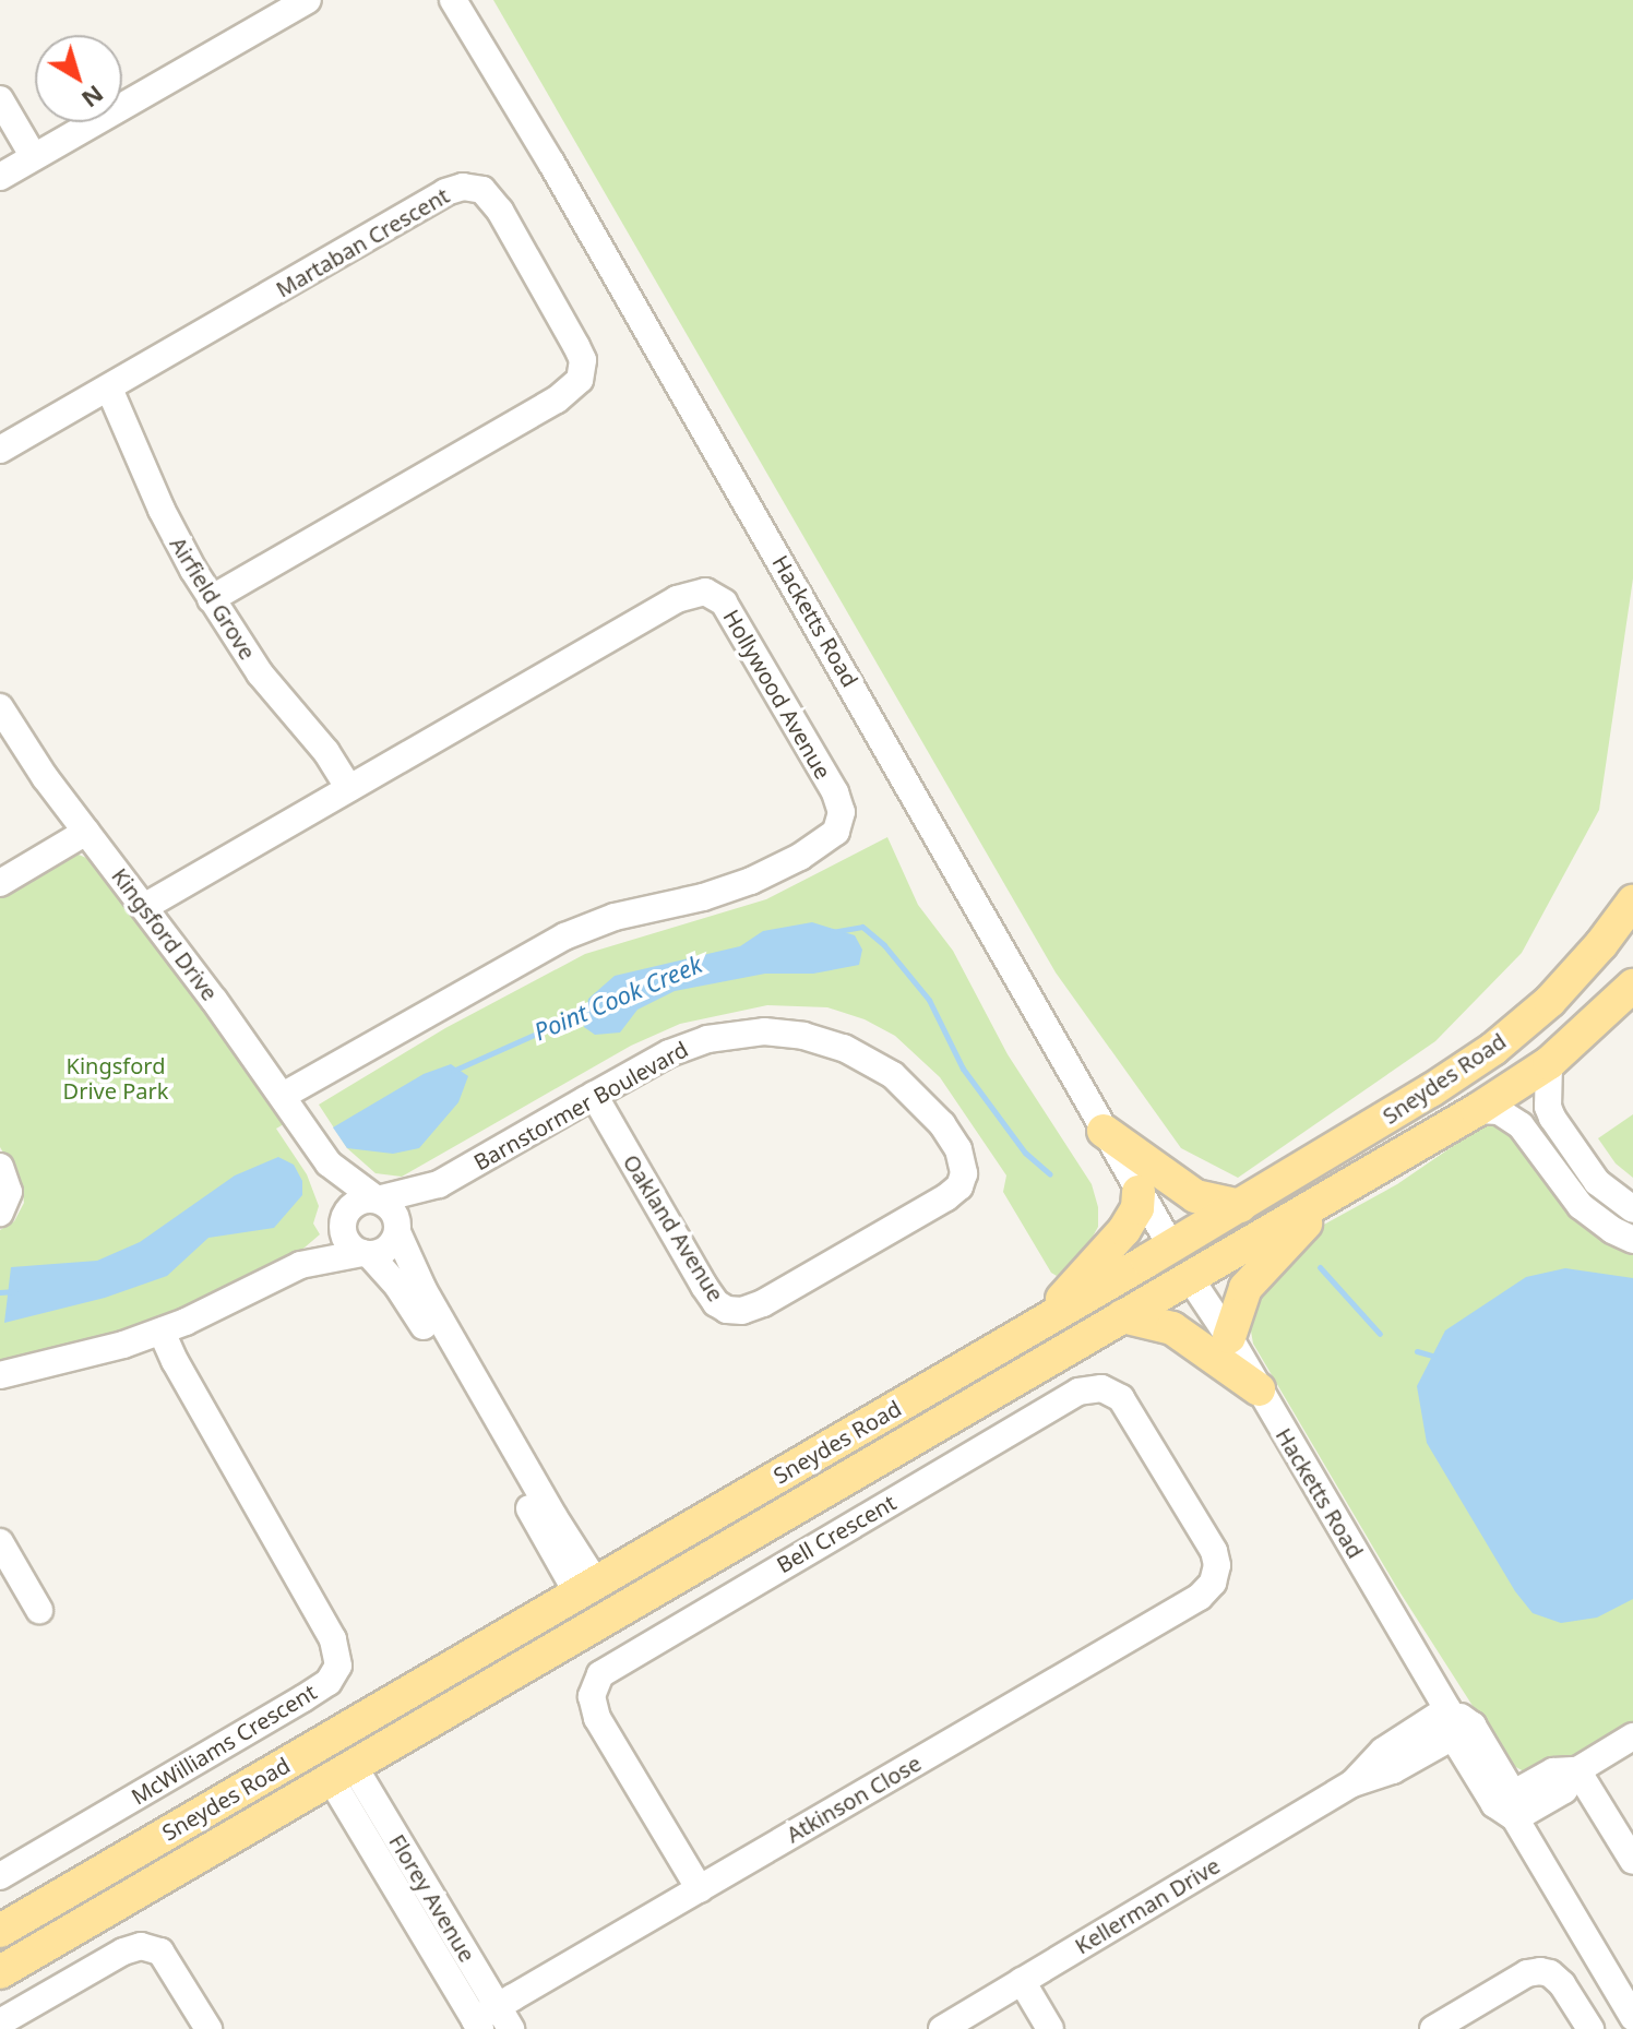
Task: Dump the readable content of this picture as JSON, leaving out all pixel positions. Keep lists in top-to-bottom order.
{
  "streets": {
    "main road": ["Sneydes Road"],
    "street": [
      "Martaban Crescent",
      "Airfield Grove",
      "Hacketts Road",
      "Hollywood Avenue",
      "Kingsford Drive",
      "Barnstormer Boulevard",
      "Oakland Avenue",
      "Bell Crescent",
      "McWilliams Crescent",
      "Atkinson Close",
      "Florey Avenue",
      "Kellerman Drive"
    ]
  },
  "crossings": [
    ["Martaban Crescent", "Airfield Grove"],
    ["Airfield Grove", "Hollywood Avenue"],
    ["Hacketts Road", "Sneydes Road"],
    ["Hacketts Road", "Kellerman Drive"],
    ["Hollywood Avenue", "Kingsford Drive"],
    ["Kingsford Drive", "Barnstormer Boulevard"],
    ["Sneydes Road", "Florey Avenue"],
    ["Barnstormer Boulevard", "Oakland Avenue"],
    ["Bell Crescent", "Atkinson Close"],
    ["Atkinson Close", "Florey Avenue"]
  ],
  "water": ["Point Cook Creek"],
  "parks": ["Kingsford Drive Park"],
  "north": "bottom right"
}
